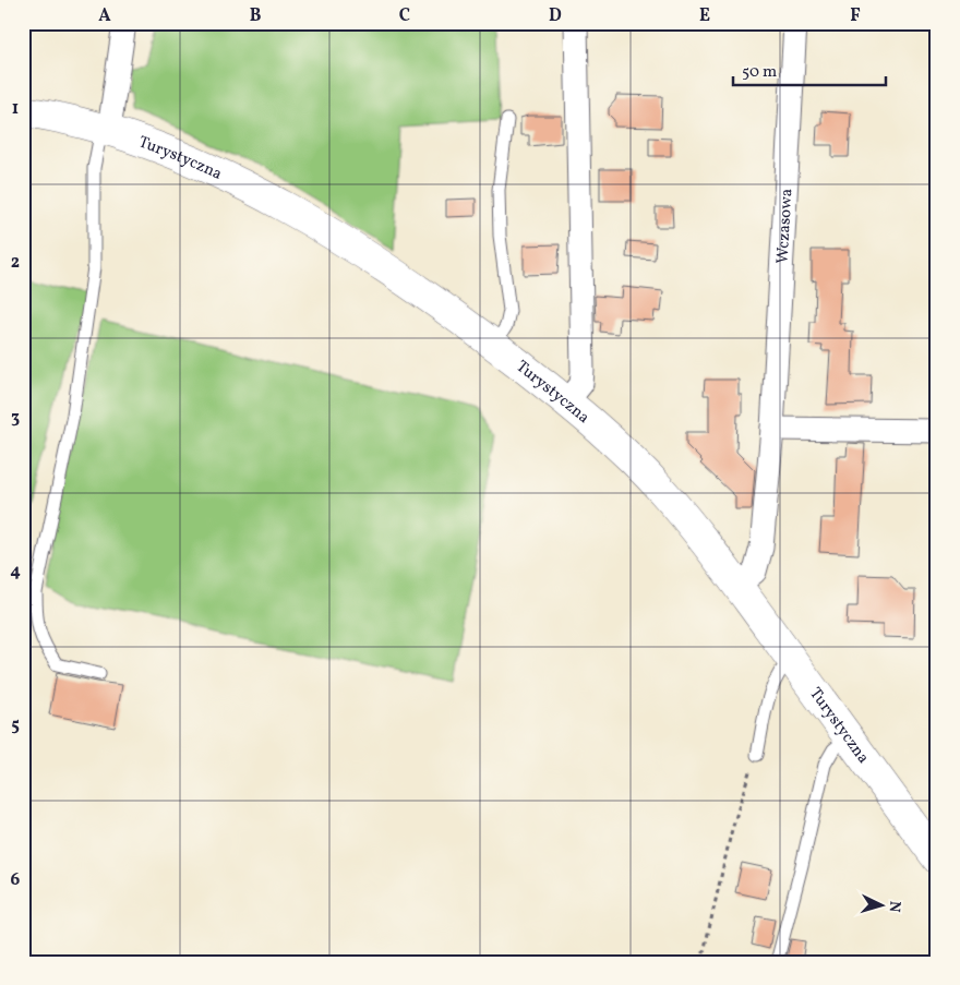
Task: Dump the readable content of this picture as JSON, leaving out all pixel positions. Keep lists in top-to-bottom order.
{
  "streets": {
    "main road": ["Turystyczna"],
    "street": ["Wczasowa"]
  },
  "crossings": [
    ["Turystyczna", "Wczasowa"]
  ],
  "scale_bar": "50 m",
  "north": "right",
  "grid": {
    "columns": [
      "A",
      "B",
      "C",
      "D",
      "E",
      "F"
    ],
    "rows": [
      "1",
      "2",
      "3",
      "4",
      "5",
      "6"
    ]
  }
}
